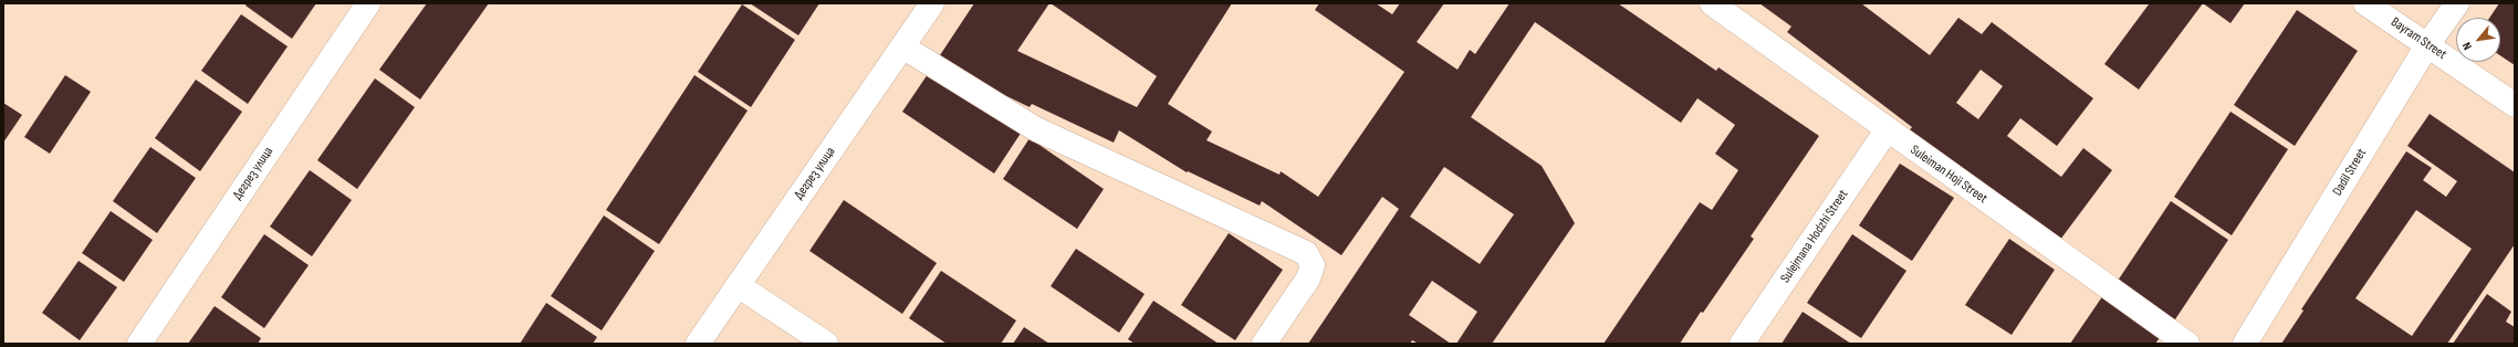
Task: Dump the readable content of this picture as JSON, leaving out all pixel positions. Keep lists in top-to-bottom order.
{
  "streets": {
    "street": [
      "Bayram Street",
      "Dadil Street",
      "Дегрез улица",
      "Suleiman Hoji Street",
      "Sulejmana Hodzhi Street"
    ]
  },
  "crossings": [
    ["Bayram Street", "Dadil Street"],
    ["Suleiman Hoji Street", "Sulejmana Hodzhi Street"]
  ],
  "north": "bottom left"
}
